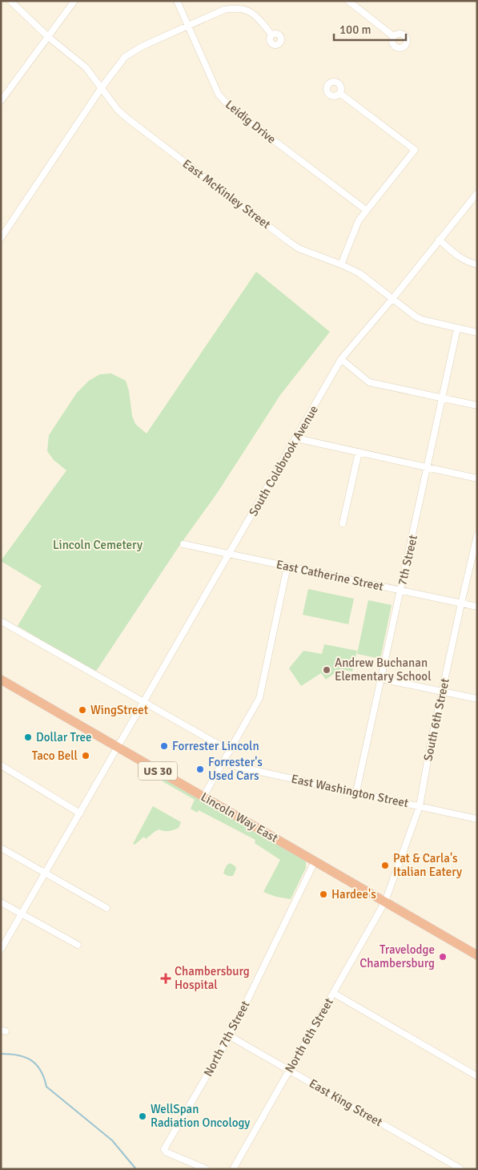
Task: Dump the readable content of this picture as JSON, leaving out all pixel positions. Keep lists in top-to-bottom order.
{
  "streets": {
    "highway": ["US 30", "Lincoln Way East"],
    "street": [
      "Leidig Drive",
      "East McKinley Street",
      "South Coldbrook Avenue",
      "7th Street",
      "East Catherine Street",
      "South 6th Street",
      "East Washington Street",
      "North 6th Street",
      "North 7th Street",
      "East King Street"
    ]
  },
  "crossings": [
    ["East McKinley Street", "South Coldbrook Avenue"],
    ["East McKinley Street", "7th Street"],
    ["South Coldbrook Avenue", "East Catherine Street"],
    ["South Coldbrook Avenue", "Lincoln Way East"],
    ["7th Street", "East Catherine Street"],
    ["7th Street", "East Washington Street"],
    ["East Catherine Street", "South 6th Street"],
    ["South 6th Street", "East Washington Street"],
    ["South 6th Street", "Lincoln Way East"],
    ["South 6th Street", "North 6th Street"],
    ["Lincoln Way East", "North 6th Street"],
    ["Lincoln Way East", "North 7th Street"],
    ["North 6th Street", "East King Street"],
    ["North 7th Street", "East King Street"]
  ],
  "parks": ["Lincoln Cemetery"],
  "places": {
    "other": [
      "Andrew Buchanan Elementary School",
      "WingStreet",
      "Dollar Tree",
      "Forrester Lincoln",
      "Taco Bell",
      "Forrester's Used Cars",
      "Pat & Carla's Italian Eatery",
      "Hardee's",
      "Travelodge Chambersburg",
      "WellSpan Radiation Oncology"
    ],
    "health": ["Chambersburg Hospital"]
  },
  "scale_bar": "100 m"
}
